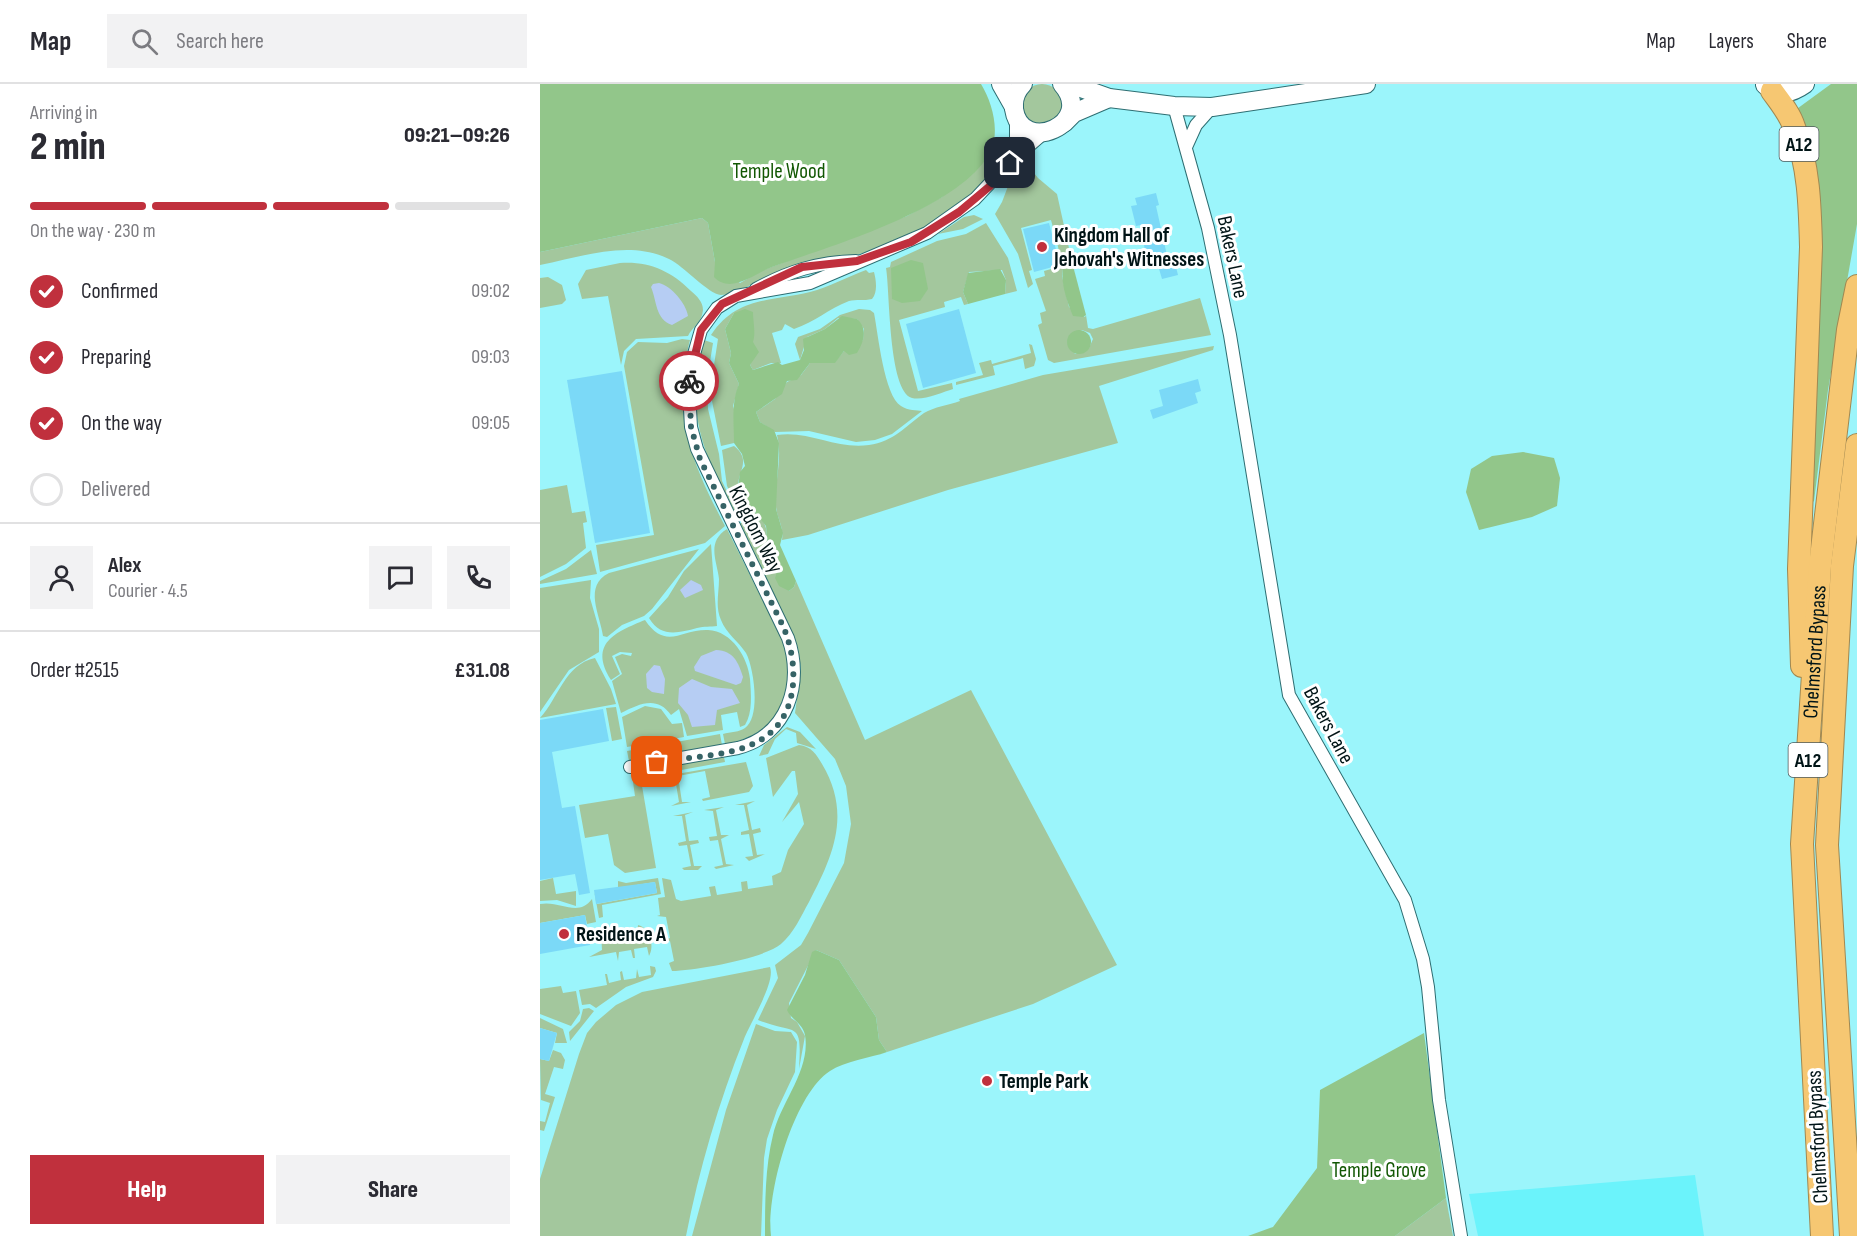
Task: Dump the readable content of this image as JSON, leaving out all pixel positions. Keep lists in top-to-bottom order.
{
  "streets": {
    "highway": ["A12", "Chelmsford Bypass"],
    "street": ["Bakers Lane", "Kingdom Way"]
  },
  "crossings": [
    ["A12", "Chelmsford Bypass"]
  ],
  "parks": ["Temple Wood", "Temple Grove"],
  "places": ["Kingdom Hall of Jehovah's Witnesses", "Residence A", "Temple Park"],
  "page": {
    "header": "Map",
    "search": "Search here",
    "nav": ["Map", "Layers", "Share"],
    "heading": ["2 min", "Arriving in", "09:21–09:26"],
    "panel": [
      "Alex",
      "Courier · 4.5",
      "Order #2515",
      "£31.08"
    ],
    "bar": "On the way · 230 m",
    "list": [
      ["Confirmed", "09:02"],
      ["Preparing", "09:03"],
      ["On the way", "09:05"],
      "Delivered"
    ],
    "buttons": ["Help", "Share"]
  }
}
